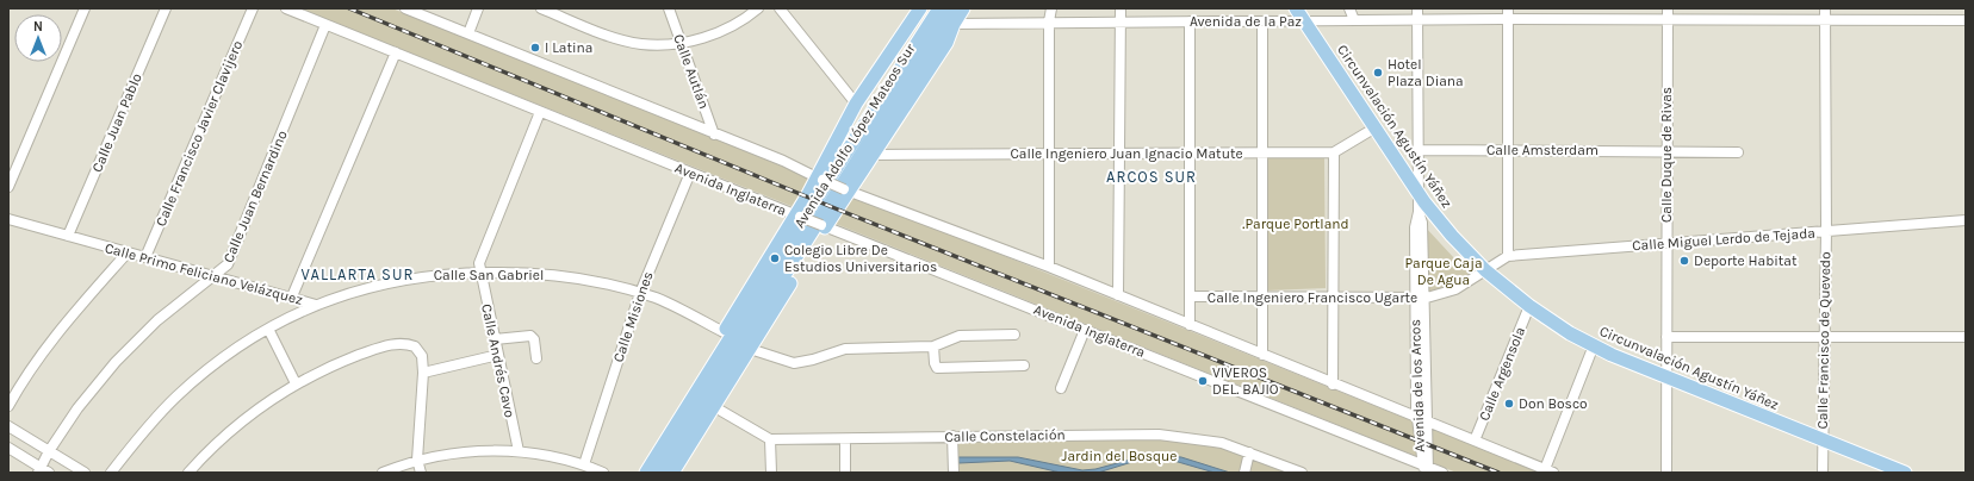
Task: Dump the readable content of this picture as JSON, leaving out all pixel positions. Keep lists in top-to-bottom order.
{
  "streets": {
    "main road": ["Circunvalación Agustín Yáñez", "Avenida Adolfo López Mateos Sur"],
    "street": [
      "Avenida de la Paz",
      "Calle Autlán",
      "Calle Juan Pablo",
      "Calle Francisco Javier Clavijero",
      "Calle Amsterdam",
      "Calle Ingeniero Juan Ignacio Matute",
      "Calle Duque de Rivas",
      "Avenida Inglaterra",
      "Calle Juan Bernardino",
      "Calle Miguel Lerdo de Tejada",
      "Calle Primo Feliciano Velázquez",
      "Calle San Gabriel",
      "Calle Ingeniero Francisco Ugarte",
      "Calle Misiones",
      "Calle Francisco de Quevedo",
      "Calle Andrés Cavo",
      "Calle Argensola",
      "Avenida de los Arcos",
      "Calle Constelación"
    ]
  },
  "crossings": [
    ["Avenida de la Paz", "Circunvalación Agustín Yáñez"],
    ["Avenida de la Paz", "Avenida Adolfo López Mateos Sur"],
    ["Avenida de la Paz", "Calle Duque de Rivas"],
    ["Avenida de la Paz", "Calle Francisco de Quevedo"],
    ["Avenida de la Paz", "Avenida de los Arcos"],
    ["Calle Juan Pablo", "Calle Primo Feliciano Velázquez"],
    ["Circunvalación Agustín Yáñez", "Calle Duque de Rivas"],
    ["Circunvalación Agustín Yáñez", "Calle Miguel Lerdo de Tejada"],
    ["Circunvalación Agustín Yáñez", "Calle Ingeniero Francisco Ugarte"],
    ["Circunvalación Agustín Yáñez", "Calle Francisco de Quevedo"],
    ["Circunvalación Agustín Yáñez", "Calle Argensola"],
    ["Circunvalación Agustín Yáñez", "Avenida de los Arcos"],
    ["Calle Francisco Javier Clavijero", "Calle Primo Feliciano Velázquez"],
    ["Avenida Adolfo López Mateos Sur", "Calle Ingeniero Juan Ignacio Matute"],
    ["Avenida Adolfo López Mateos Sur", "Avenida Inglaterra"],
    ["Avenida Adolfo López Mateos Sur", "Calle San Gabriel"],
    ["Calle Amsterdam", "Calle Duque de Rivas"],
    ["Calle Amsterdam", "Avenida de los Arcos"],
    ["Calle Duque de Rivas", "Calle Miguel Lerdo de Tejada"],
    ["Avenida Inglaterra", "Calle Juan Bernardino"],
    ["Avenida Inglaterra", "Calle Misiones"],
    ["Avenida Inglaterra", "Calle Andrés Cavo"],
    ["Avenida Inglaterra", "Avenida de los Arcos"],
    ["Calle Juan Bernardino", "Calle Primo Feliciano Velázquez"],
    ["Calle Miguel Lerdo de Tejada", "Calle Ingeniero Francisco Ugarte"],
    ["Calle Miguel Lerdo de Tejada", "Calle Francisco de Quevedo"],
    ["Calle Primo Feliciano Velázquez", "Calle San Gabriel"],
    ["Calle San Gabriel", "Calle Misiones"],
    ["Calle San Gabriel", "Calle Andrés Cavo"],
    ["Calle Ingeniero Francisco Ugarte", "Avenida de los Arcos"]
  ],
  "districts": ["ARCOS SUR", "VALLARTA SUR"],
  "parks": [".Parque Portland", "Parque Caja De Agua", "Jardin del Bosque"],
  "places": [
    "I Latina",
    "Hotel Plaza Diana",
    "Colegio Libre De Estudios Universitarios",
    "Deporte Habitat",
    "VIVEROS DEL. BAJIO",
    "Don Bosco"
  ],
  "north": "top"
}
